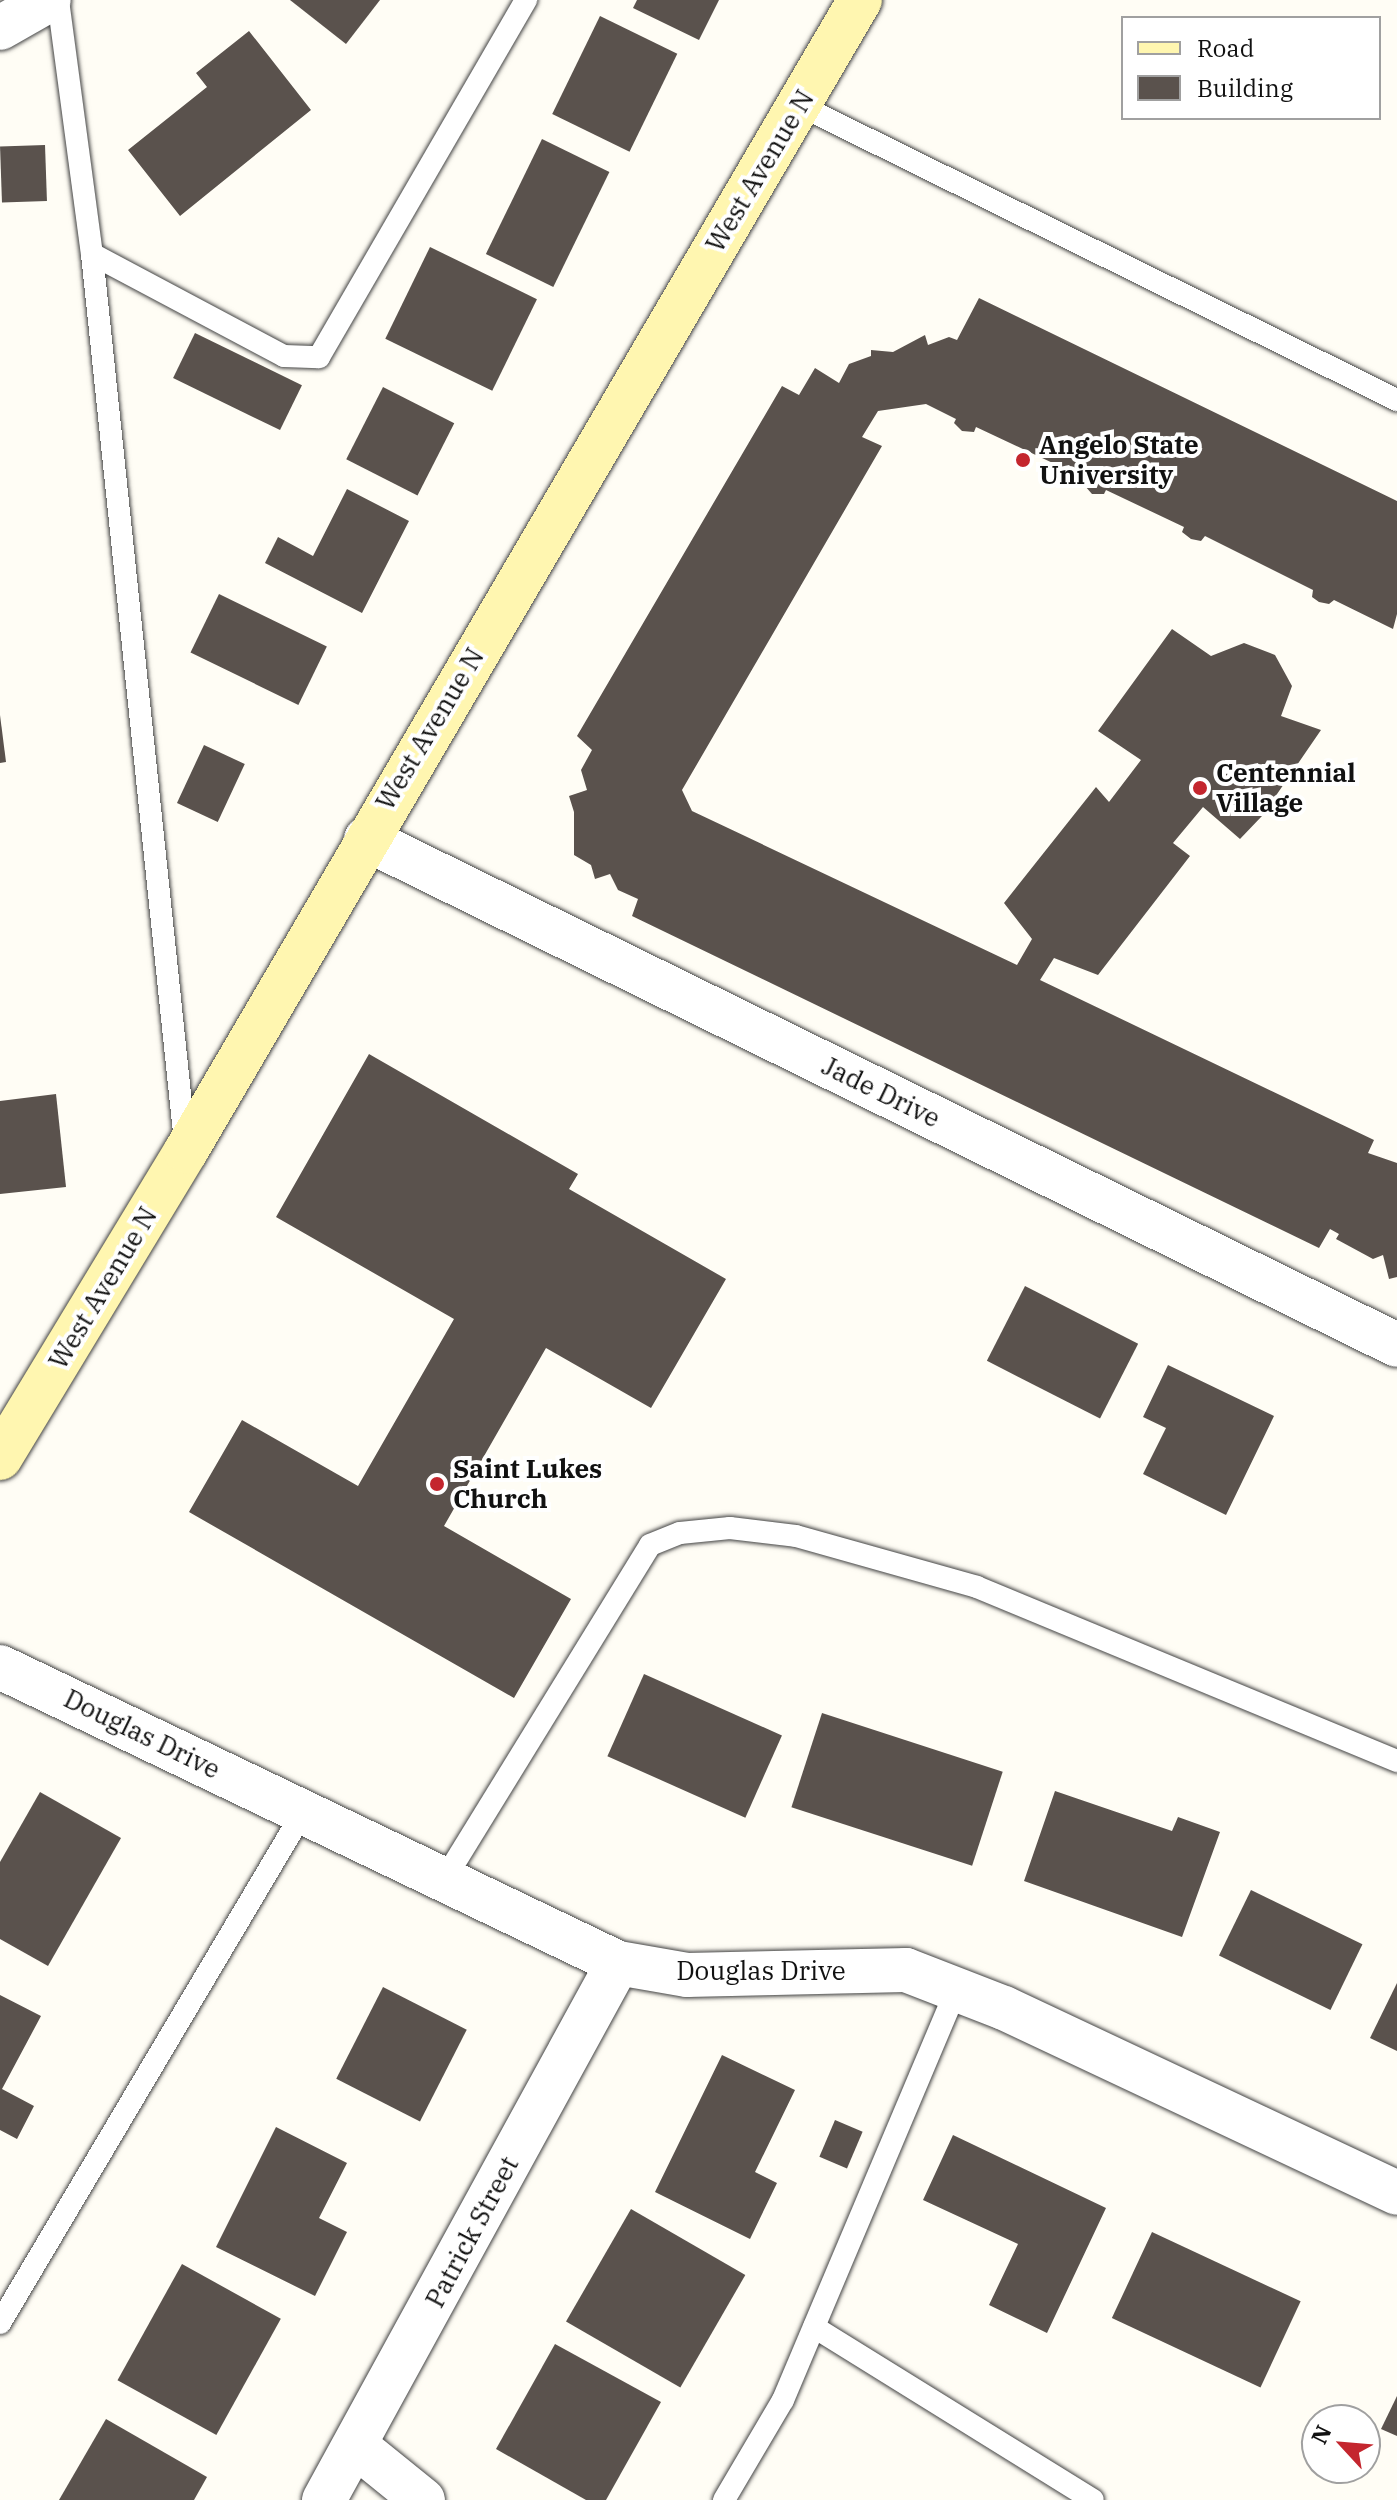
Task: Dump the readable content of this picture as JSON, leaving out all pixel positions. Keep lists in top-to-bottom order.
{
  "streets": {
    "main road": ["West Avenue N"],
    "street": ["Jade Drive", "Douglas Drive", "Patrick Street"]
  },
  "crossings": [
    ["West Avenue N", "Jade Drive"],
    ["Douglas Drive", "Patrick Street"]
  ],
  "places": ["Angelo State University", "Centennial Village", "Saint Lukes Church"],
  "legend": ["Road", "Building"],
  "north": "top left"
}
